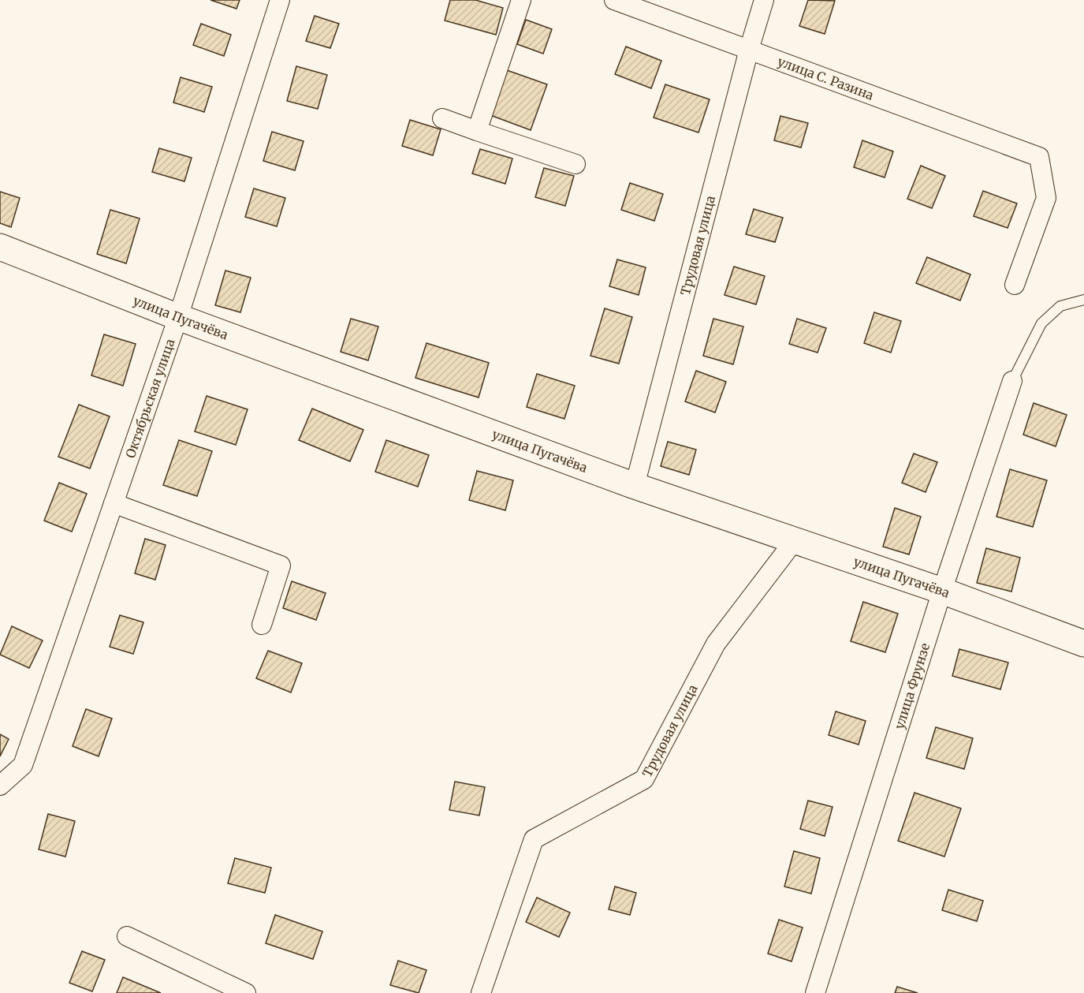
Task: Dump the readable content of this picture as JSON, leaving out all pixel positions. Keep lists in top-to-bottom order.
{
  "streets": {
    "street": [
      "улица С. Разина",
      "Трудовая улица",
      "улица Пугачёва",
      "Октябрьская улица",
      "улица Фрунзе"
    ]
  },
  "crossings": [
    ["улица С. Разина", "Трудовая улица"],
    ["Трудовая улица", "улица Пугачёва"],
    ["улица Пугачёва", "Октябрьская улица"],
    ["улица Пугачёва", "улица Фрунзе"]
  ]
}
